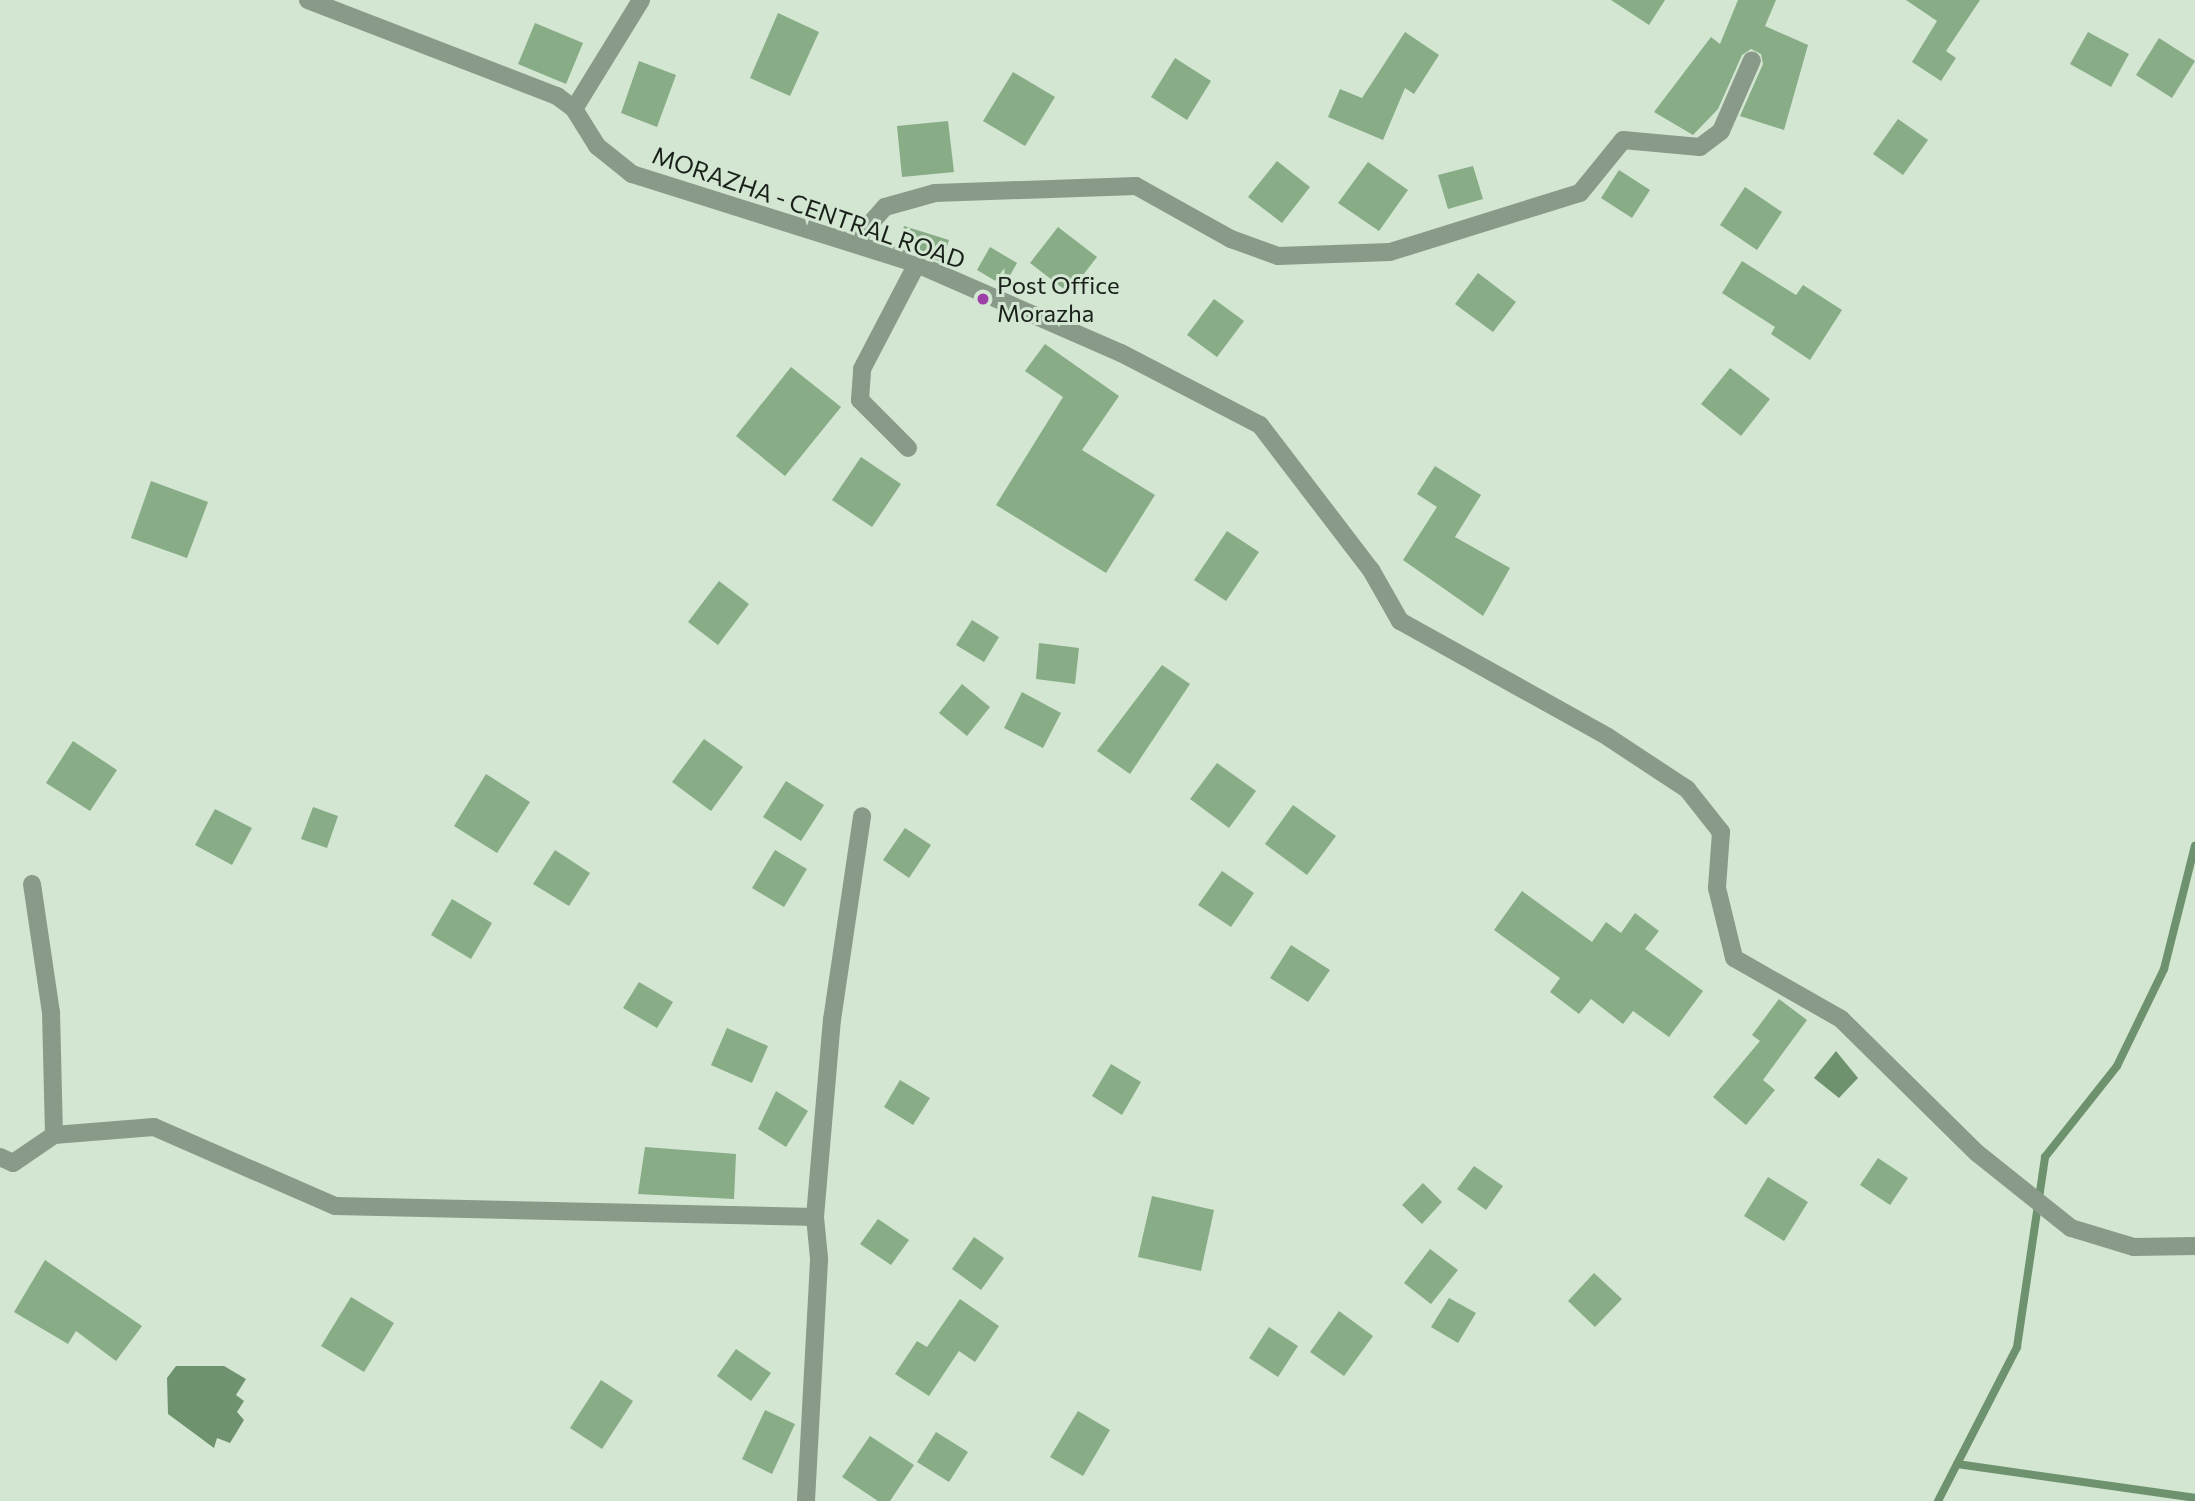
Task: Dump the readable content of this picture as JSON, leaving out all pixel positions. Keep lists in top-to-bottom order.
{
  "streets": {
    "street": ["MORAZHA - CENTRAL ROAD"]
  },
  "places": ["Post Office Morazha"]
}
